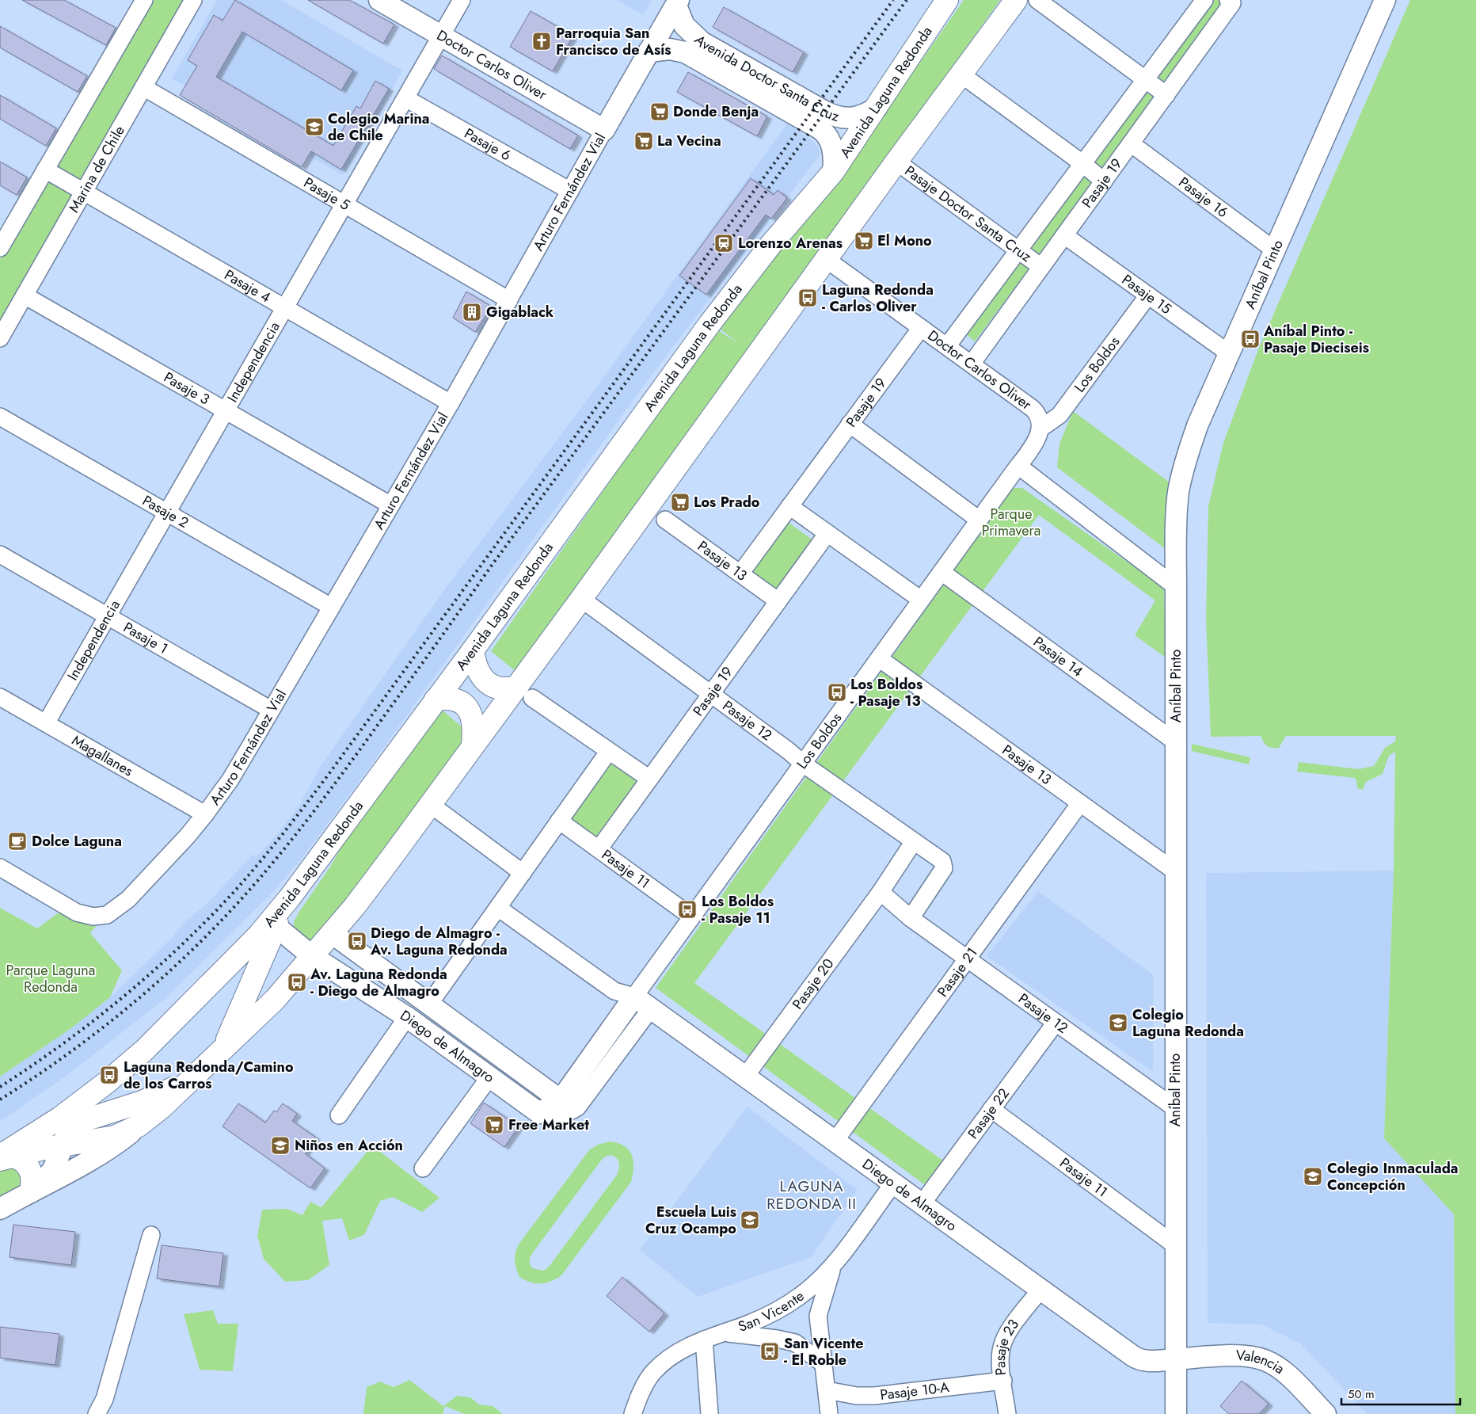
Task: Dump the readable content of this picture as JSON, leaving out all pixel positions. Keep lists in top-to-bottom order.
{
  "streets": {
    "main road": ["Avenida Laguna Redonda"],
    "street": [
      "Doctor Carlos Oliver",
      "Avenida Doctor Santa Cruz",
      "Pasaje 6",
      "Marina de Chile",
      "Pasaje 19",
      "Arturo Fernández Vial",
      "Pasaje 5",
      "Pasaje 16",
      "Pasaje Doctor Santa Cruz",
      "Aníbal Pinto",
      "Pasaje 4",
      "Pasaje 15",
      "Independencia",
      "Los Boldos",
      "Pasaje 3",
      "Pasaje 2",
      "Pasaje 13",
      "Pasaje 1",
      "Pasaje 14",
      "Pasaje 12",
      "Magallanes",
      "Pasaje 11",
      "Pasaje 21",
      "Pasaje 20",
      "Diego de Almagro",
      "Pasaje 22",
      "San Vicente",
      "Pasaje 23",
      "Valencia",
      "Pasaje 10-A"
    ]
  },
  "crossings": [
    ["Doctor Carlos Oliver", "Pasaje 19"],
    ["Doctor Carlos Oliver", "Arturo Fernández Vial"],
    ["Doctor Carlos Oliver", "Independencia"],
    ["Doctor Carlos Oliver", "Los Boldos"],
    ["Avenida Doctor Santa Cruz", "Avenida Laguna Redonda"],
    ["Avenida Doctor Santa Cruz", "Arturo Fernández Vial"],
    ["Pasaje 6", "Arturo Fernández Vial"],
    ["Pasaje 6", "Independencia"],
    ["Marina de Chile", "Pasaje 5"],
    ["Marina de Chile", "Pasaje 4"],
    ["Marina de Chile", "Pasaje 3"],
    ["Pasaje 19", "Pasaje 16"],
    ["Pasaje 19", "Pasaje Doctor Santa Cruz"],
    ["Pasaje 19", "Pasaje 15"],
    ["Pasaje 19", "Pasaje 13"],
    ["Pasaje 19", "Pasaje 12"],
    ["Pasaje 19", "Pasaje 11"],
    ["Arturo Fernández Vial", "Pasaje 5"],
    ["Arturo Fernández Vial", "Pasaje 4"],
    ["Arturo Fernández Vial", "Pasaje 3"],
    ["Arturo Fernández Vial", "Pasaje 2"],
    ["Arturo Fernández Vial", "Pasaje 1"],
    ["Arturo Fernández Vial", "Magallanes"],
    ["Pasaje 5", "Independencia"],
    ["Pasaje 16", "Aníbal Pinto"],
    ["Aníbal Pinto", "Pasaje 15"],
    ["Aníbal Pinto", "Pasaje 13"],
    ["Aníbal Pinto", "Pasaje 14"],
    ["Aníbal Pinto", "Pasaje 12"],
    ["Aníbal Pinto", "Pasaje 11"],
    ["Aníbal Pinto", "Diego de Almagro"],
    ["Aníbal Pinto", "Valencia"],
    ["Pasaje 4", "Independencia"],
    ["Pasaje 15", "Los Boldos"],
    ["Independencia", "Pasaje 3"],
    ["Independencia", "Pasaje 2"],
    ["Independencia", "Pasaje 1"],
    ["Independencia", "Magallanes"],
    ["Los Boldos", "Pasaje 13"],
    ["Los Boldos", "Pasaje 14"],
    ["Los Boldos", "Pasaje 12"],
    ["Los Boldos", "Pasaje 11"],
    ["Los Boldos", "Diego de Almagro"],
    ["Pasaje 13", "Pasaje 21"],
    ["Pasaje 12", "Pasaje 21"],
    ["Pasaje 12", "Pasaje 20"],
    ["Pasaje 12", "Pasaje 22"],
    ["Pasaje 11", "Pasaje 22"],
    ["Pasaje 21", "Diego de Almagro"],
    ["Pasaje 20", "Diego de Almagro"],
    ["Diego de Almagro", "Pasaje 22"],
    ["Diego de Almagro", "San Vicente"],
    ["Diego de Almagro", "Pasaje 23"],
    ["Diego de Almagro", "Valencia"],
    ["Pasaje 23", "Pasaje 10-A"]
  ],
  "districts": ["LAGUNA REDONDA II"],
  "parks": ["Parque Primavera", "Parque Laguna Redonda"],
  "places": {
    "church": ["Parroquia San Francisco de Asís"],
    "supermarket": [
      "Donde Benja",
      "La Vecina",
      "El Mono",
      "Los Prado",
      "Free Market"
    ],
    "school or university": [
      "Colegio Marina de Chile",
      "Colegio Laguna Redonda",
      "Niños en Acción",
      "Colegio Inmaculada Concepción",
      "Escuela Luis Cruz Ocampo"
    ],
    "station": ["Lorenzo Arenas"],
    "bus stop": [
      "Laguna Redonda - Carlos Oliver",
      "Aníbal Pinto - Pasaje Dieciseis",
      "Los Boldos - Pasaje 13",
      "Los Boldos - Pasaje 11",
      "Diego de Almagro - Av. Laguna Redonda",
      "Av. Laguna Redonda - Diego de Almagro",
      "Laguna Redonda/Camino de los Carros",
      "San Vicente - El Roble"
    ],
    "building": ["Gigablack"],
    "cafe": ["Dolce Laguna"]
  },
  "scale_bar": "50 m"
}
